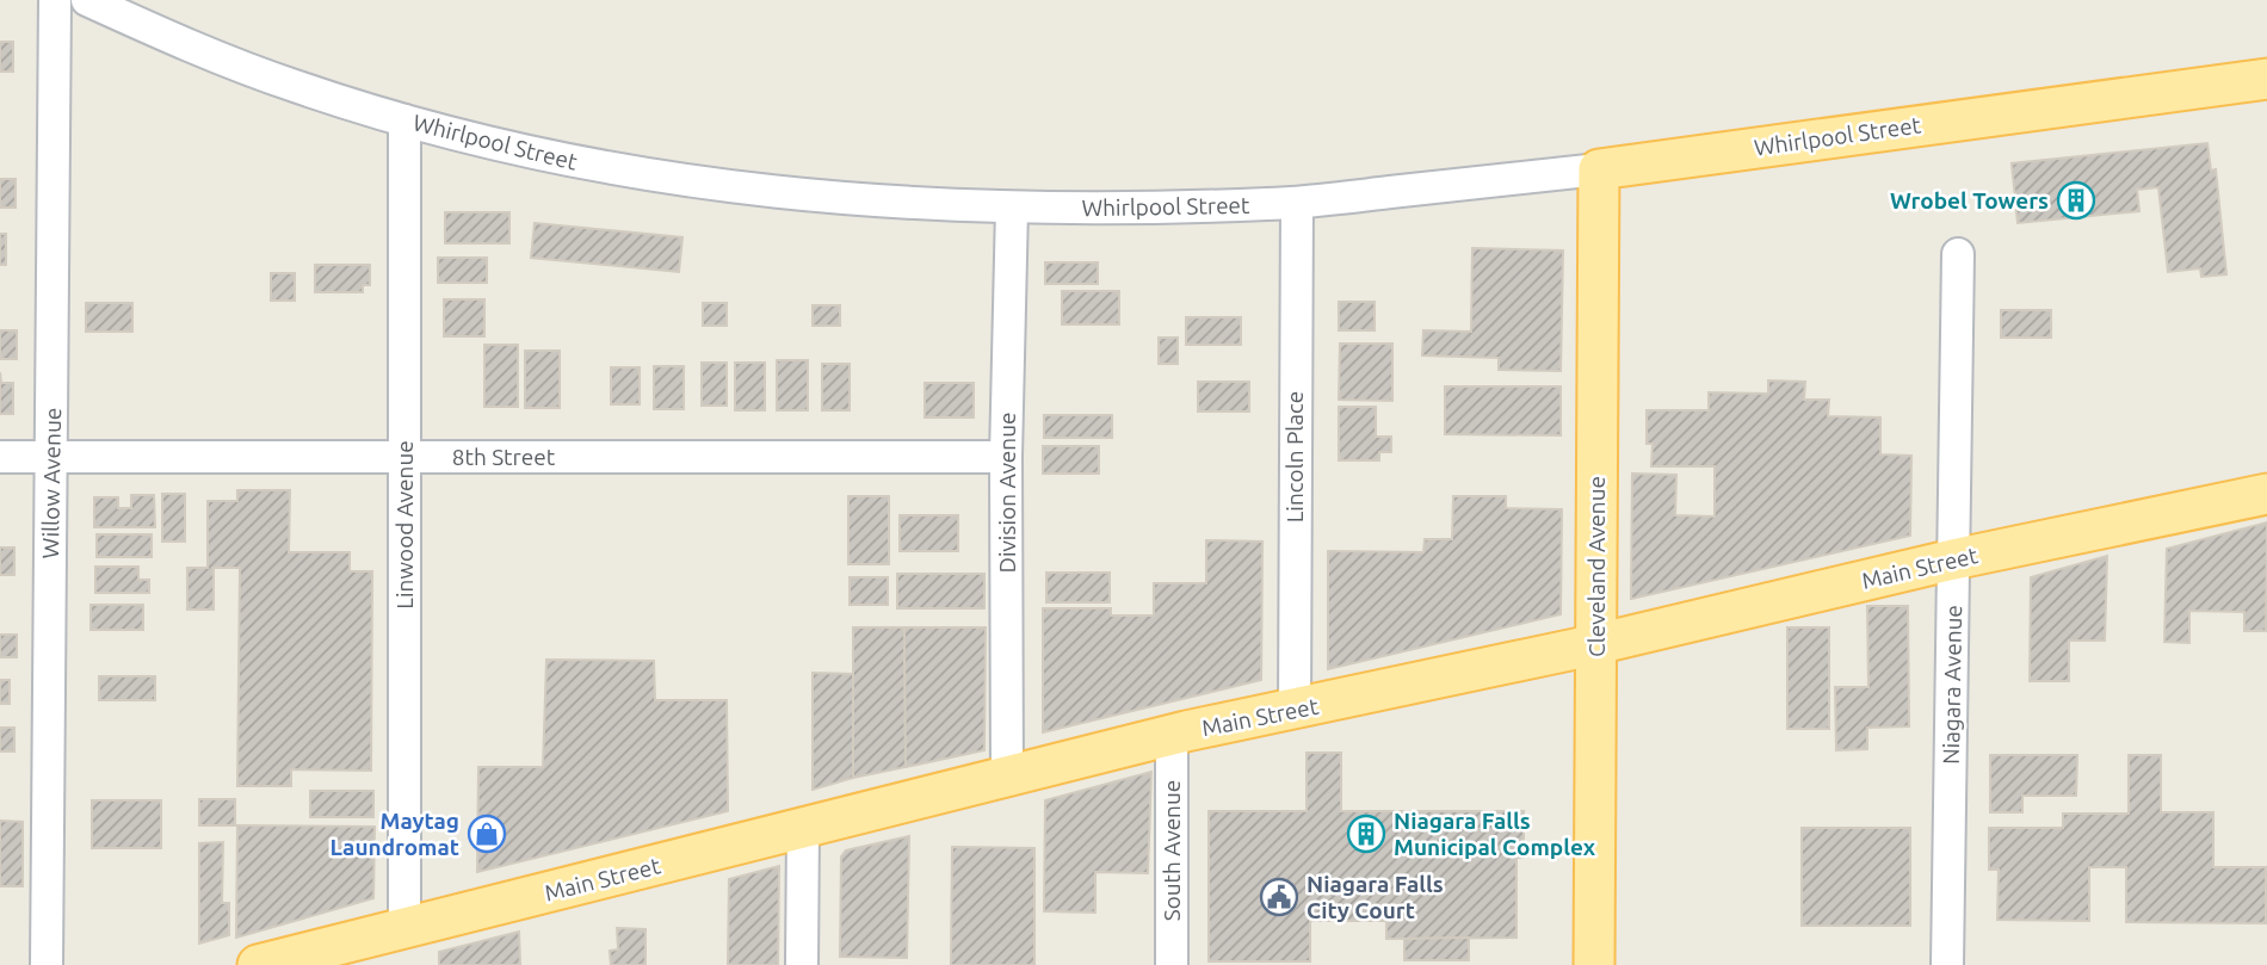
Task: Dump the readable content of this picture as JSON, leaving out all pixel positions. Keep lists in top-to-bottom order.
{
  "streets": {
    "main road": ["Whirlpool Street", "Cleveland Avenue", "Main Street"],
    "street": [
      "8th Street",
      "Lincoln Place",
      "Willow Avenue",
      "Division Avenue",
      "Linwood Avenue",
      "Niagara Avenue",
      "South Avenue"
    ]
  },
  "crossings": [
    ["Whirlpool Street", "Lincoln Place"],
    ["Whirlpool Street", "Division Avenue"],
    ["Whirlpool Street", "Linwood Avenue"],
    ["Whirlpool Street", "Cleveland Avenue"],
    ["8th Street", "Willow Avenue"],
    ["8th Street", "Division Avenue"],
    ["8th Street", "Linwood Avenue"],
    ["Lincoln Place", "Main Street"],
    ["Division Avenue", "Main Street"],
    ["Linwood Avenue", "Main Street"],
    ["Cleveland Avenue", "Main Street"],
    ["Main Street", "Niagara Avenue"],
    ["Main Street", "South Avenue"]
  ],
  "places": {
    "building": ["Wrobel Towers", "Niagara Falls Municipal Complex"],
    "shop": ["Maytag Laundromat"],
    "public building": ["Niagara Falls City Court"]
  }
}
